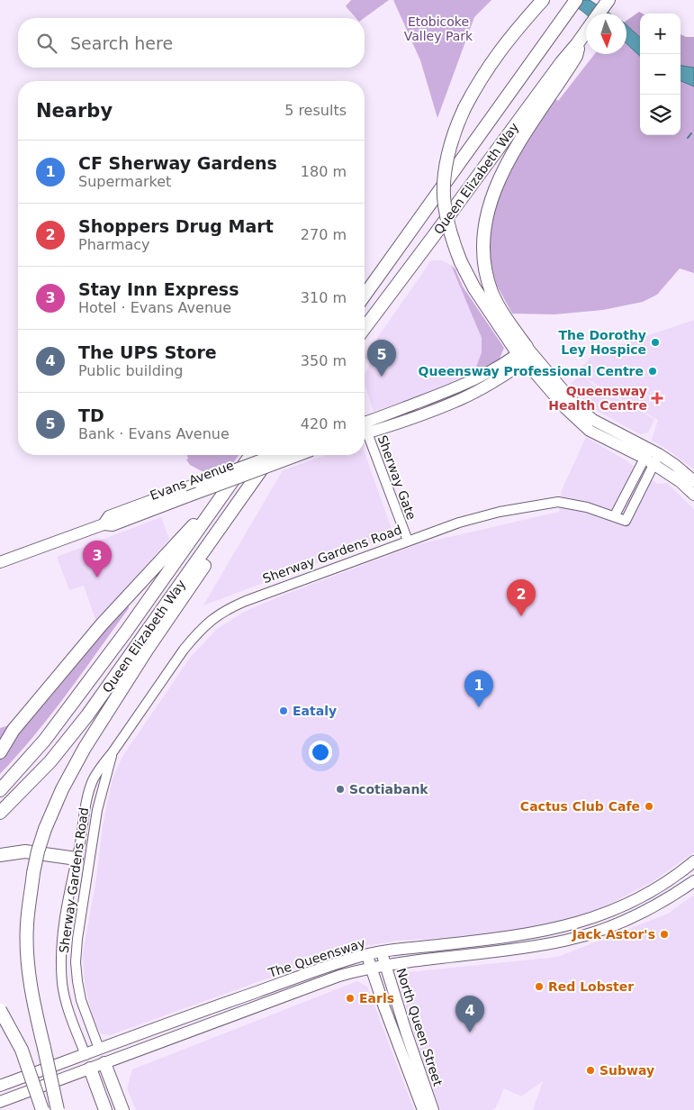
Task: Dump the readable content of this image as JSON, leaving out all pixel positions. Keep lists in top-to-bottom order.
{
  "streets": {
    "highway": ["Queen Elizabeth Way"],
    "main road": [
      "Evans Avenue",
      "Sherway Gardens Road",
      "The Queensway",
      "North Queen Street"
    ],
    "street": ["Sherway Gate"]
  },
  "crossings": [
    ["Sherway Gate", "Sherway Gardens Road"],
    ["Sherway Gardens Road", "The Queensway"],
    ["The Queensway", "North Queen Street"]
  ],
  "parks": ["Etobicoke Valley Park"],
  "places": {
    "other": [
      "The Dorothy Ley Hospice",
      "Queensway Professional Centre",
      "Eataly",
      "Scotiabank",
      "Cactus Club Cafe",
      "Jack Astor's",
      "Red Lobster",
      "Earls",
      "Subway"
    ],
    "health": ["Queensway Health Centre"]
  },
  "north": "bottom",
  "page": {
    "map_buttons": ["+", "−"],
    "search": "Search here",
    "heading": ["Nearby", "5 results"],
    "list": [
      {
        "mark": "1",
        "name": "CF Sherway Gardens",
        "note": "Supermarket",
        "value": "180 m"
      },
      {
        "mark": "2",
        "name": "Shoppers Drug Mart",
        "note": "Pharmacy",
        "value": "270 m"
      },
      {
        "mark": "3",
        "name": "Stay Inn Express",
        "note": "Hotel · Evans Avenue",
        "value": "310 m"
      },
      {
        "mark": "4",
        "name": "The UPS Store",
        "note": "Public building",
        "value": "350 m"
      },
      {
        "mark": "5",
        "name": "TD",
        "note": "Bank · Evans Avenue",
        "value": "420 m"
      }
    ],
    "pins": [
      "5",
      "3",
      "2",
      "1",
      "4"
    ]
  }
}
